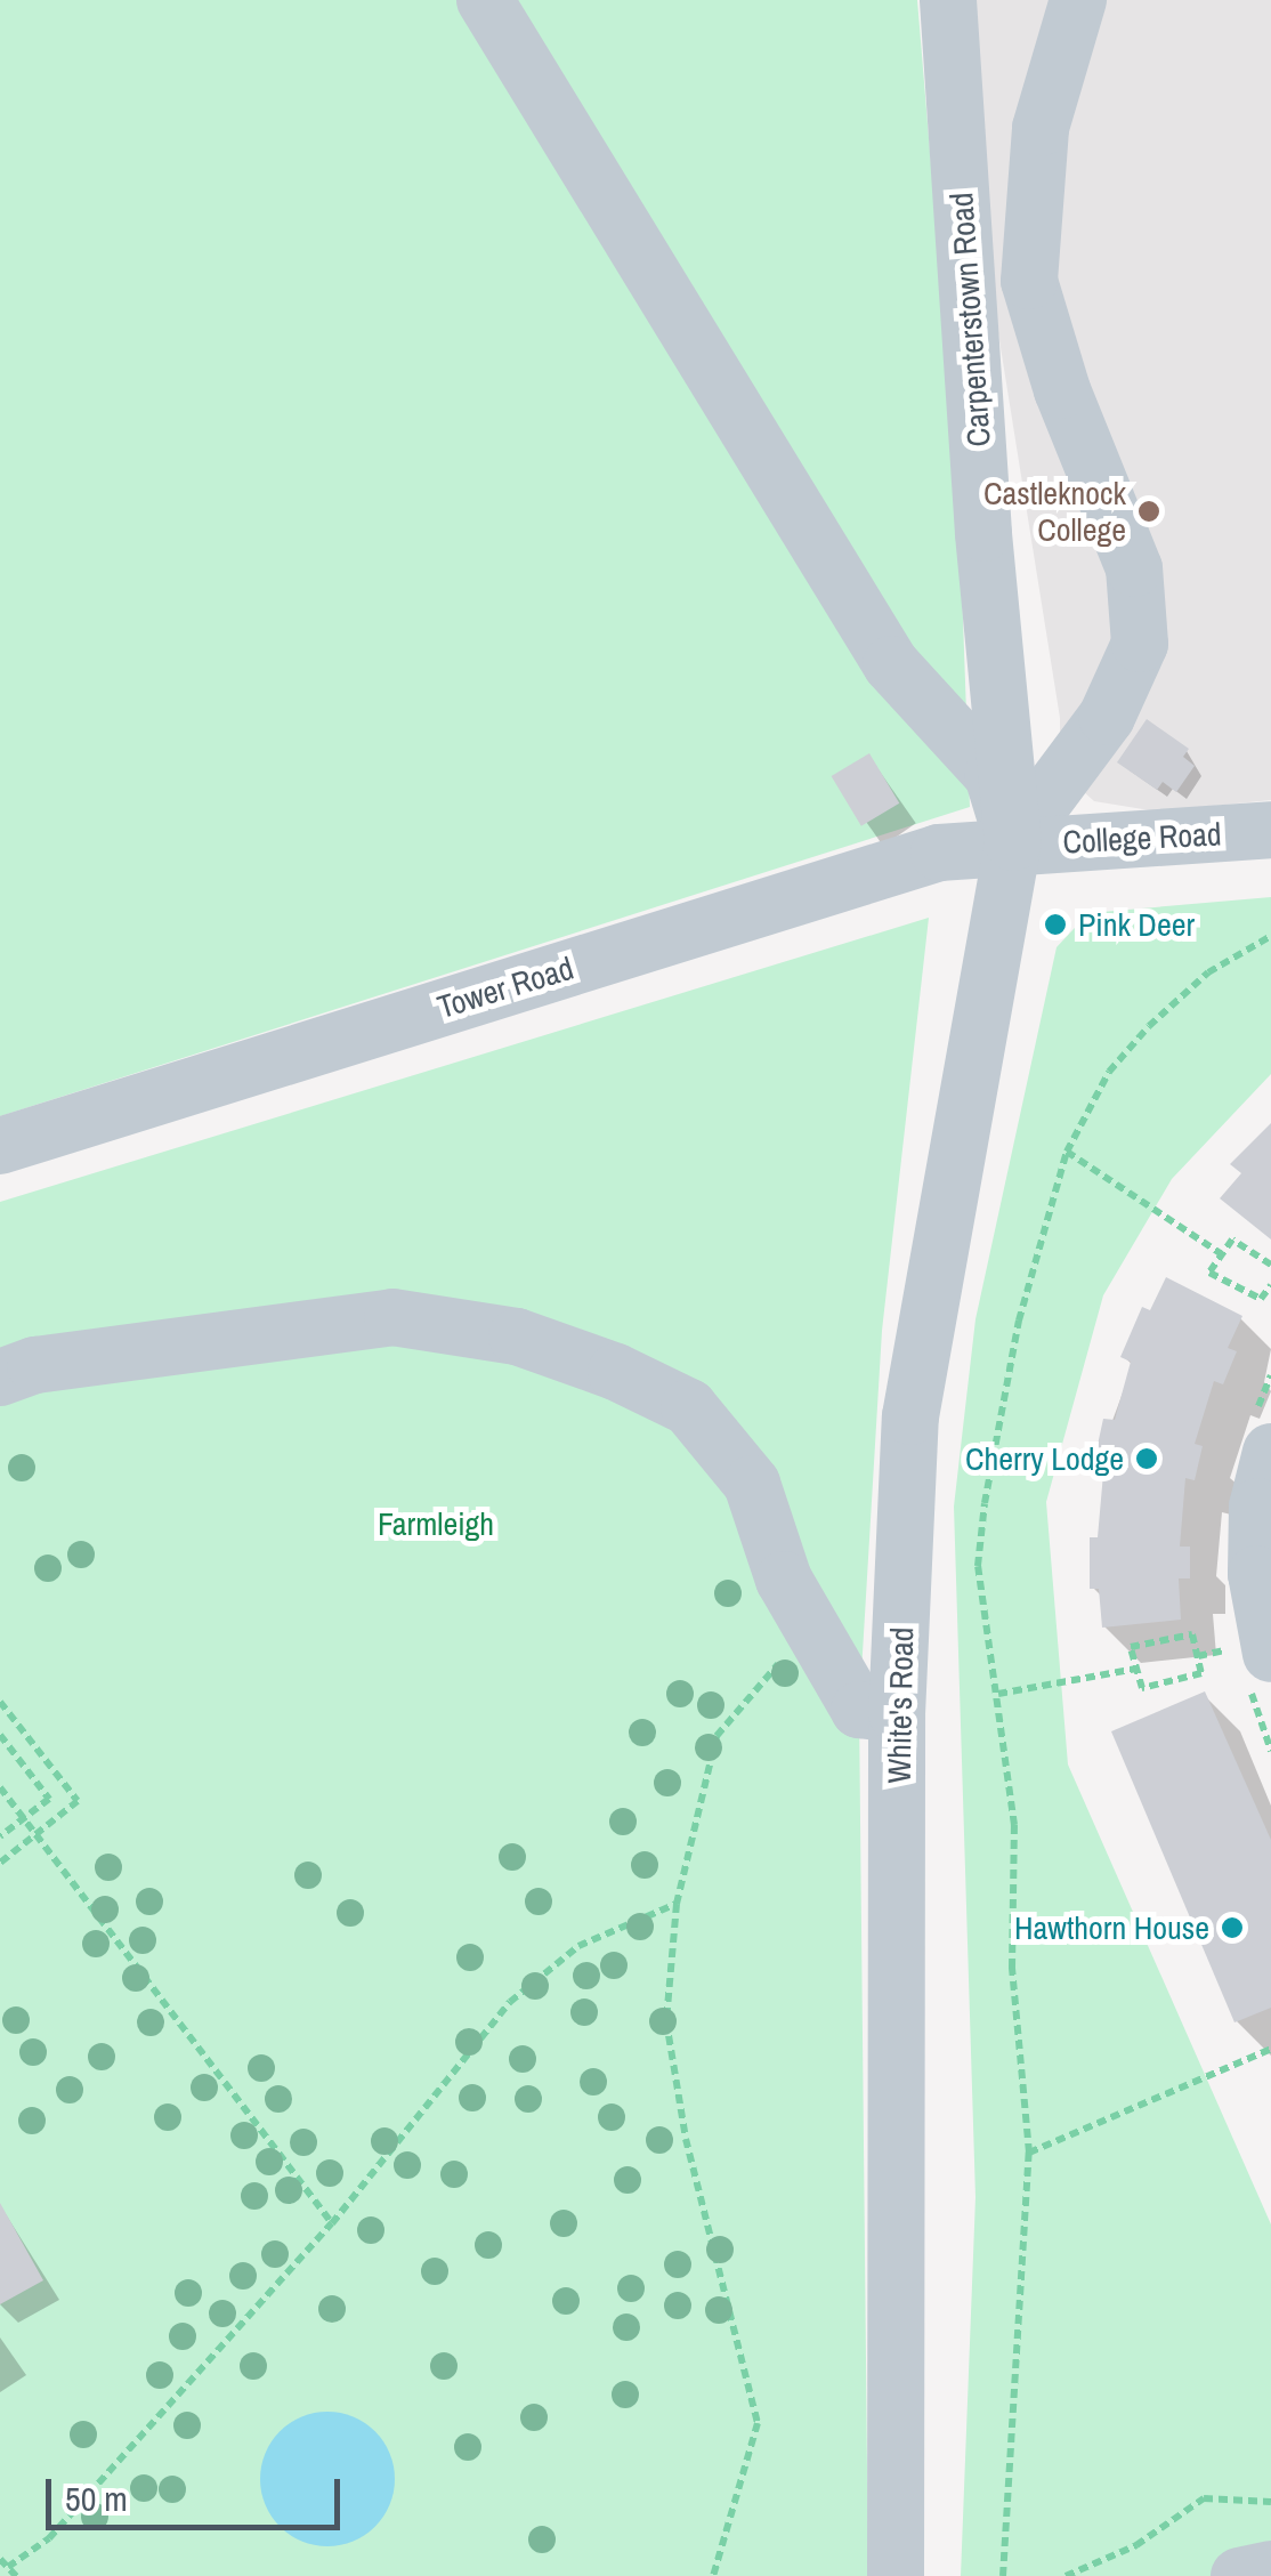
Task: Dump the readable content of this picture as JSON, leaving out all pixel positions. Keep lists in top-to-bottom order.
{
  "streets": {
    "street": [
      "Carpenterstown Road",
      "College Road",
      "Tower Road",
      "White's Road"
    ]
  },
  "crossings": [
    ["Carpenterstown Road", "College Road"],
    ["Carpenterstown Road", "Tower Road"],
    ["Carpenterstown Road", "White's Road"],
    ["College Road", "Tower Road"],
    ["College Road", "White's Road"],
    ["Tower Road", "White's Road"]
  ],
  "parks": ["Farmleigh"],
  "places": [
    "Castleknock College",
    "Pink Deer",
    "Cherry Lodge",
    "Hawthorn House"
  ],
  "scale_bar": "50 m"
}
